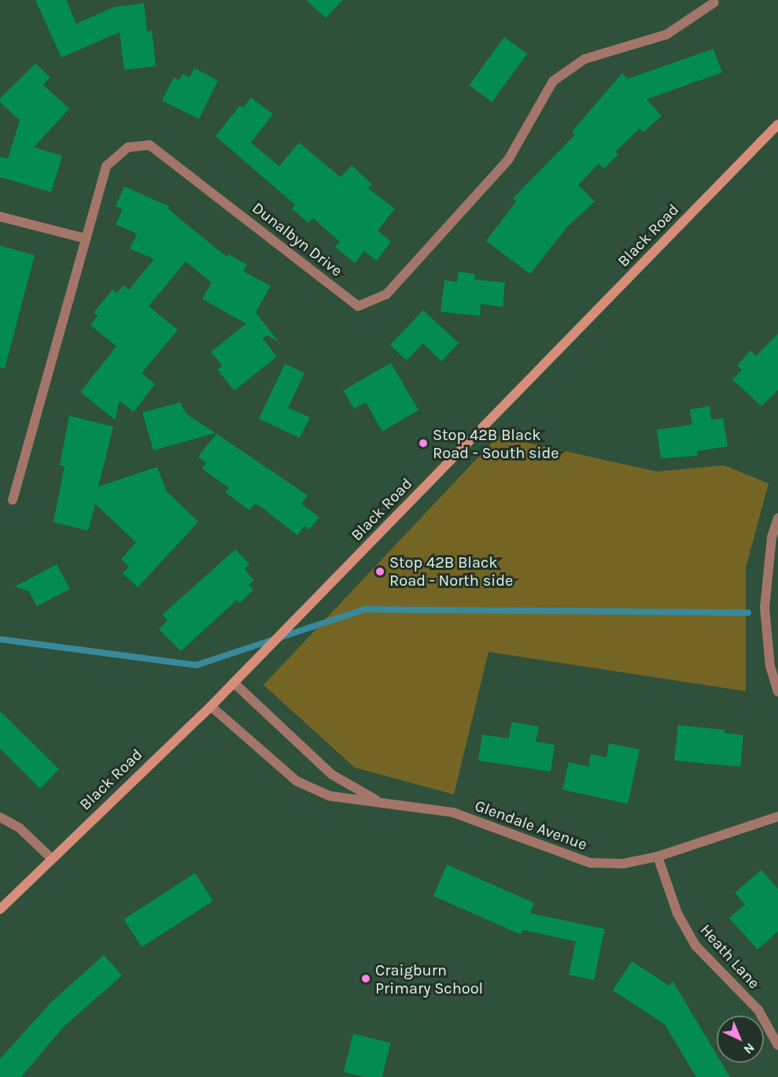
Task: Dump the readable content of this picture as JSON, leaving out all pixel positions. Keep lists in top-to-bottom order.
{
  "streets": {
    "main road": ["Black Road"],
    "street": ["Dunalbyn Drive", "Glendale Avenue", "Heath Lane"]
  },
  "crossings": [
    ["Black Road", "Glendale Avenue"],
    ["Glendale Avenue", "Heath Lane"]
  ],
  "places": ["Stop 42B Black Road - South side", "Stop 42B Black Road - North side", "Craigburn Primary School"],
  "north": "bottom right"
}
